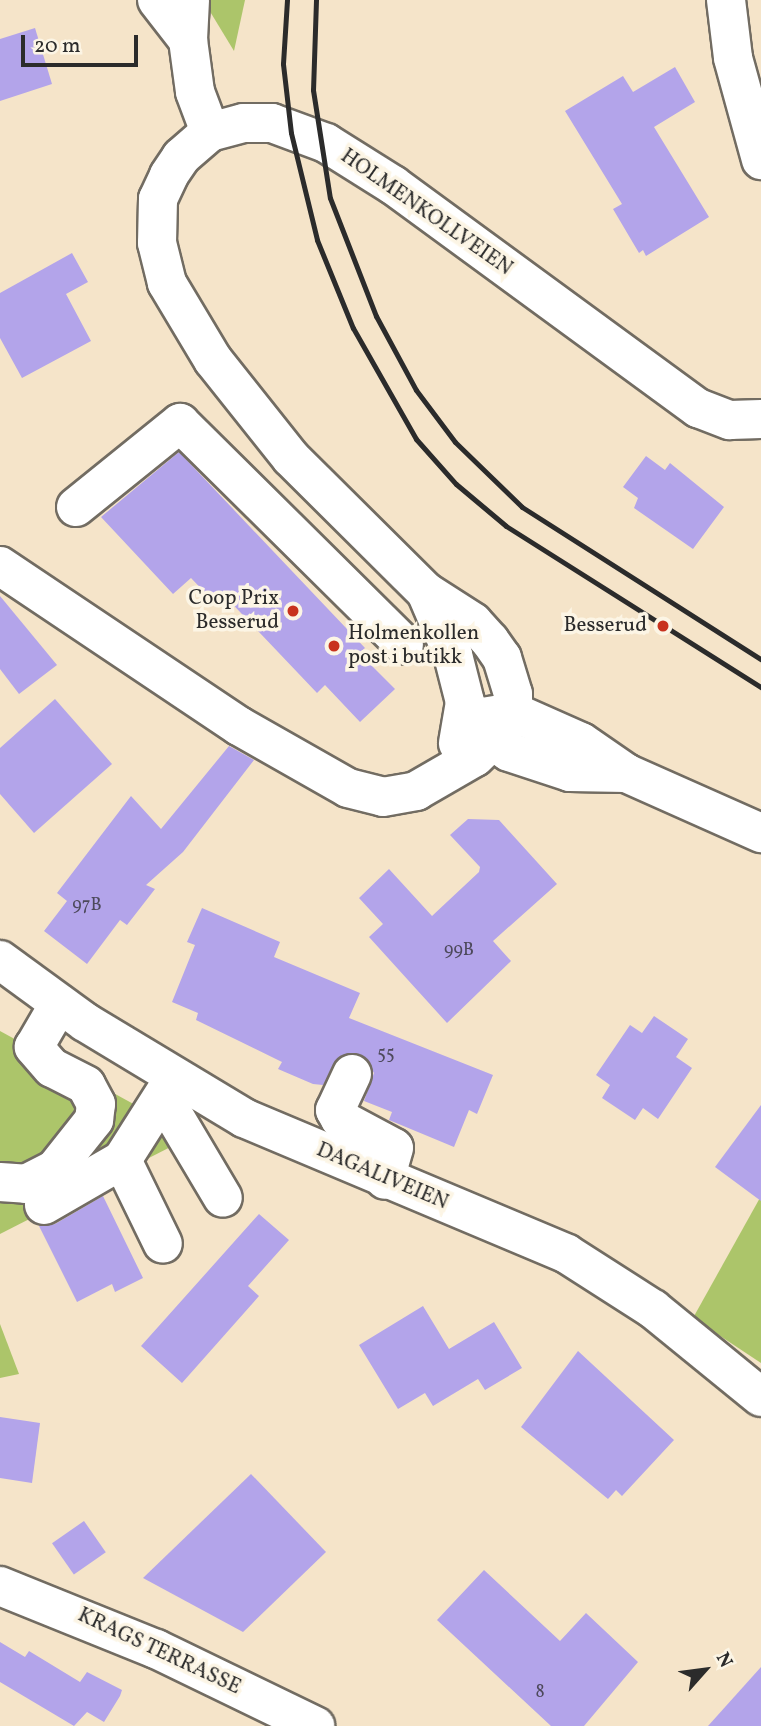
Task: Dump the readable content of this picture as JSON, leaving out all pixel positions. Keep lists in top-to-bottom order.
{
  "streets": {
    "main road": ["HOLMENKOLLVEIEN", "DAGALIVEIEN", "KRAGS TERRASSE"]
  },
  "places": ["Coop Prix Besserud", "Besserud", "Holmenkollen post i butikk"],
  "house_numbers": [
    "97B",
    "99B",
    "55",
    "8"
  ],
  "scale_bar": "20 m",
  "north": "top right"
}
